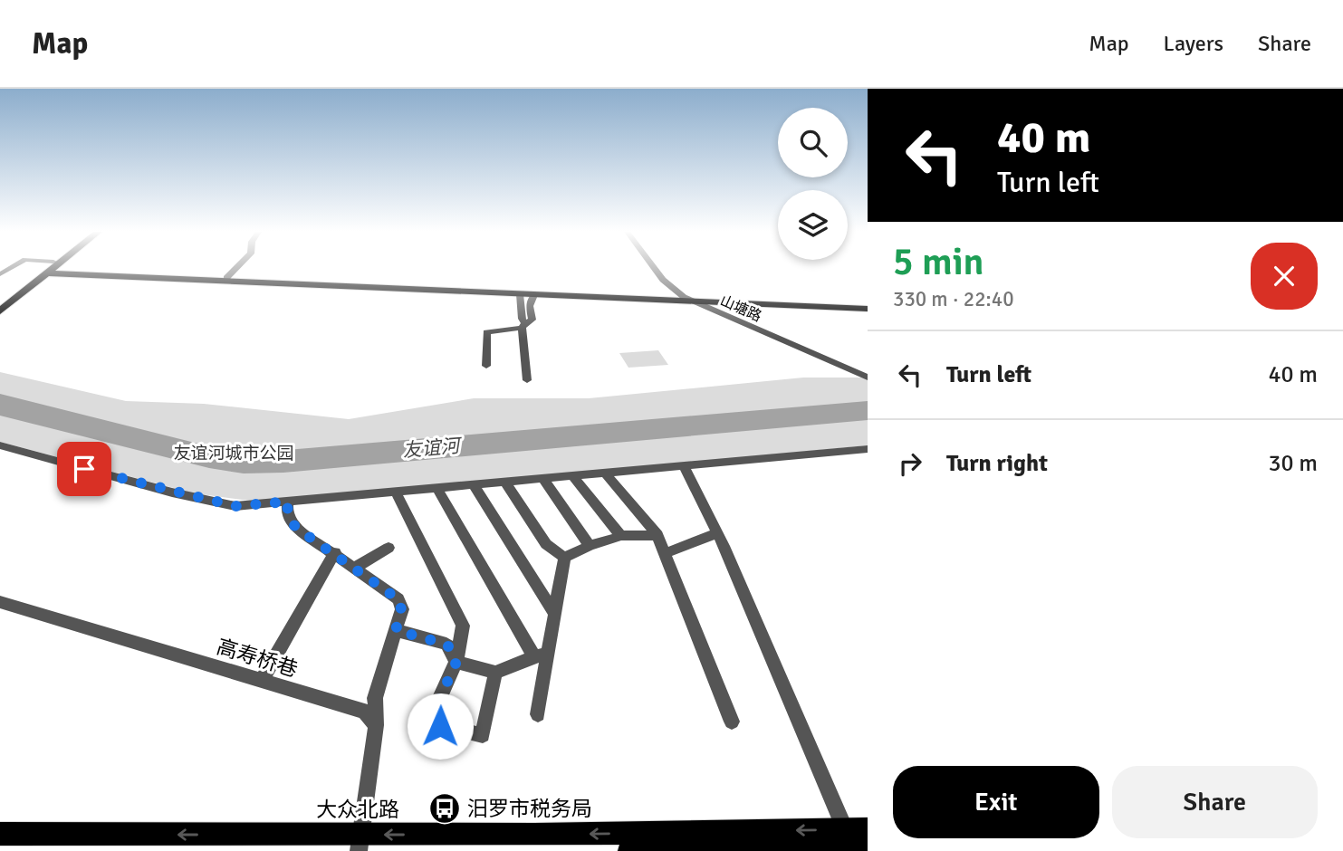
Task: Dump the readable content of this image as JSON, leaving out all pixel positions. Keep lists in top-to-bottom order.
{
  "streets": {
    "main road": ["大众北路"],
    "street": ["山塘路", "高寿桥巷"]
  },
  "one_way": ["大众北路"],
  "water": ["友谊河"],
  "parks": ["友谊河城市公园"],
  "places": {
    "bus stop": ["汨罗市税务局"]
  },
  "page": {
    "header": "Map",
    "nav": ["Map", "Layers", "Share"],
    "turn": ["40 m", "Turn left"],
    "heading": ["5 min", "330 m · 22:40"],
    "list": [
      {
        "name": "Turn left",
        "value": "40 m"
      },
      {
        "name": "Turn right",
        "value": "30 m"
      }
    ],
    "buttons": ["Exit", "Share"]
  }
}
